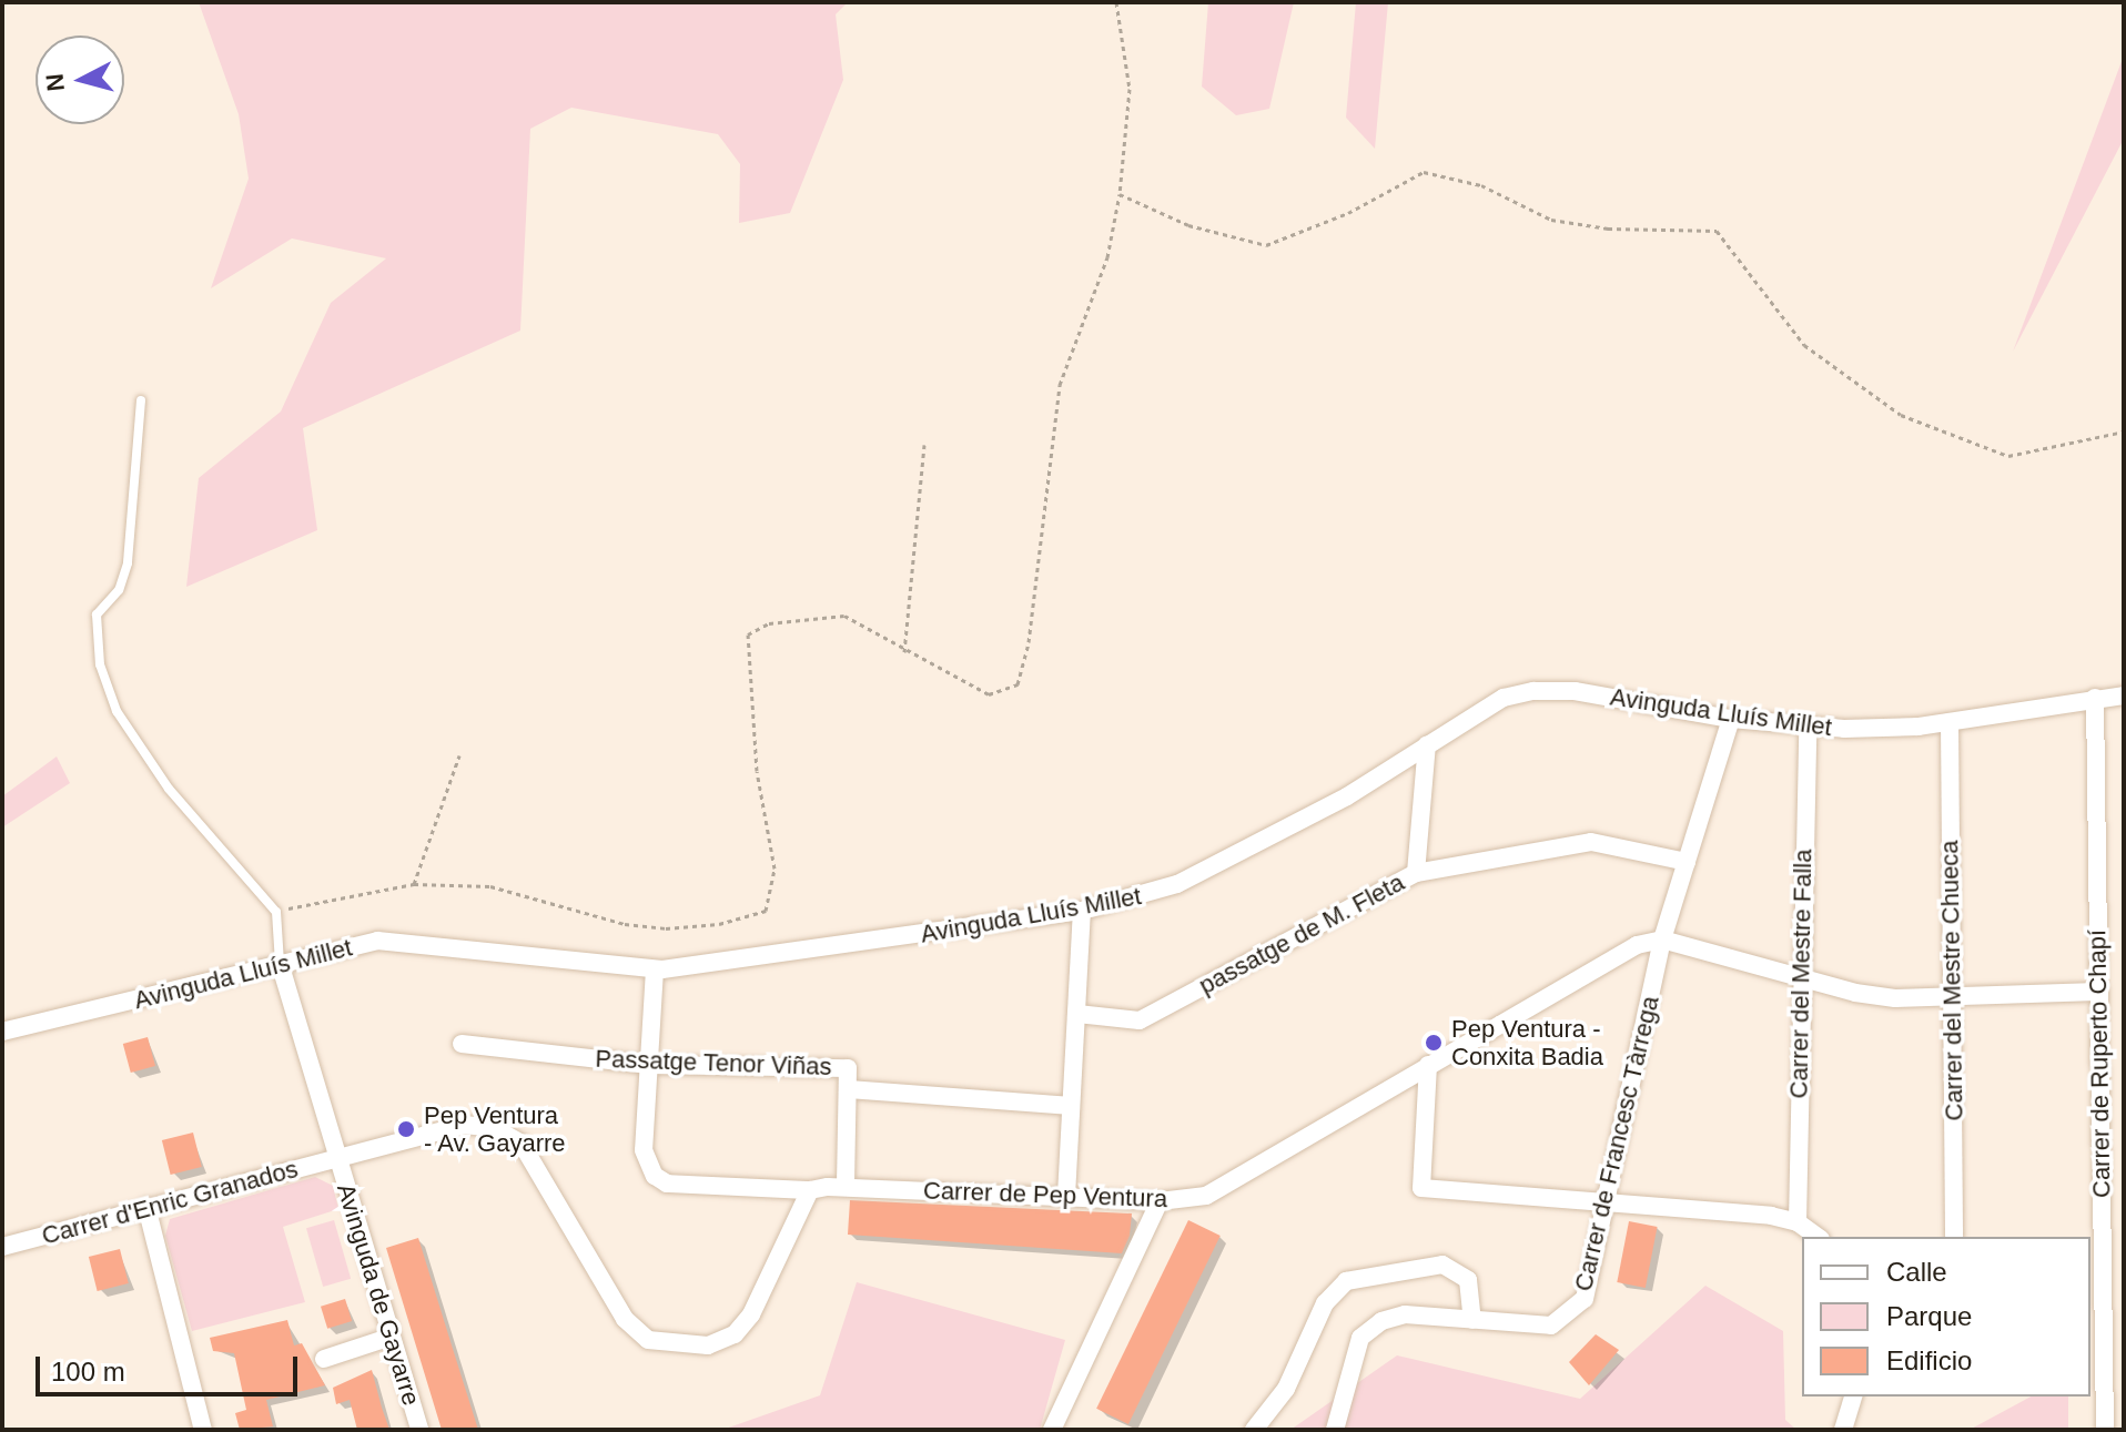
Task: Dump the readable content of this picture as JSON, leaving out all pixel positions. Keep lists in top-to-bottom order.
{
  "streets": {
    "street": [
      "Avinguda Lluís Millet",
      "passatge de M. Fleta",
      "Carrer del Mestre Falla",
      "Carrer del Mestre Chueca",
      "Passatge Tenor Viñas",
      "Carrer de Ruperto Chapí",
      "Carrer de Francesc Tàrrega",
      "Carrer de Pep Ventura",
      "Carrer d'Enric Granados",
      "Avinguda de Gayarre"
    ]
  },
  "crossings": [
    ["Avinguda Lluís Millet", "Carrer del Mestre Falla"],
    ["Avinguda Lluís Millet", "Carrer del Mestre Chueca"],
    ["Avinguda Lluís Millet", "Carrer de Ruperto Chapí"],
    ["Avinguda Lluís Millet", "Carrer de Francesc Tàrrega"],
    ["Avinguda Lluís Millet", "Avinguda de Gayarre"],
    ["passatge de M. Fleta", "Carrer de Francesc Tàrrega"],
    ["Passatge Tenor Viñas", "Carrer de Pep Ventura"],
    ["Carrer de Francesc Tàrrega", "Carrer de Pep Ventura"],
    ["Carrer d'Enric Granados", "Avinguda de Gayarre"]
  ],
  "places": ["Pep Ventura - Conxita Badia", "Pep Ventura - Av. Gayarre"],
  "legend": ["Calle", "Parque", "Edificio"],
  "scale_bar": "100 m",
  "north": "left"
}
